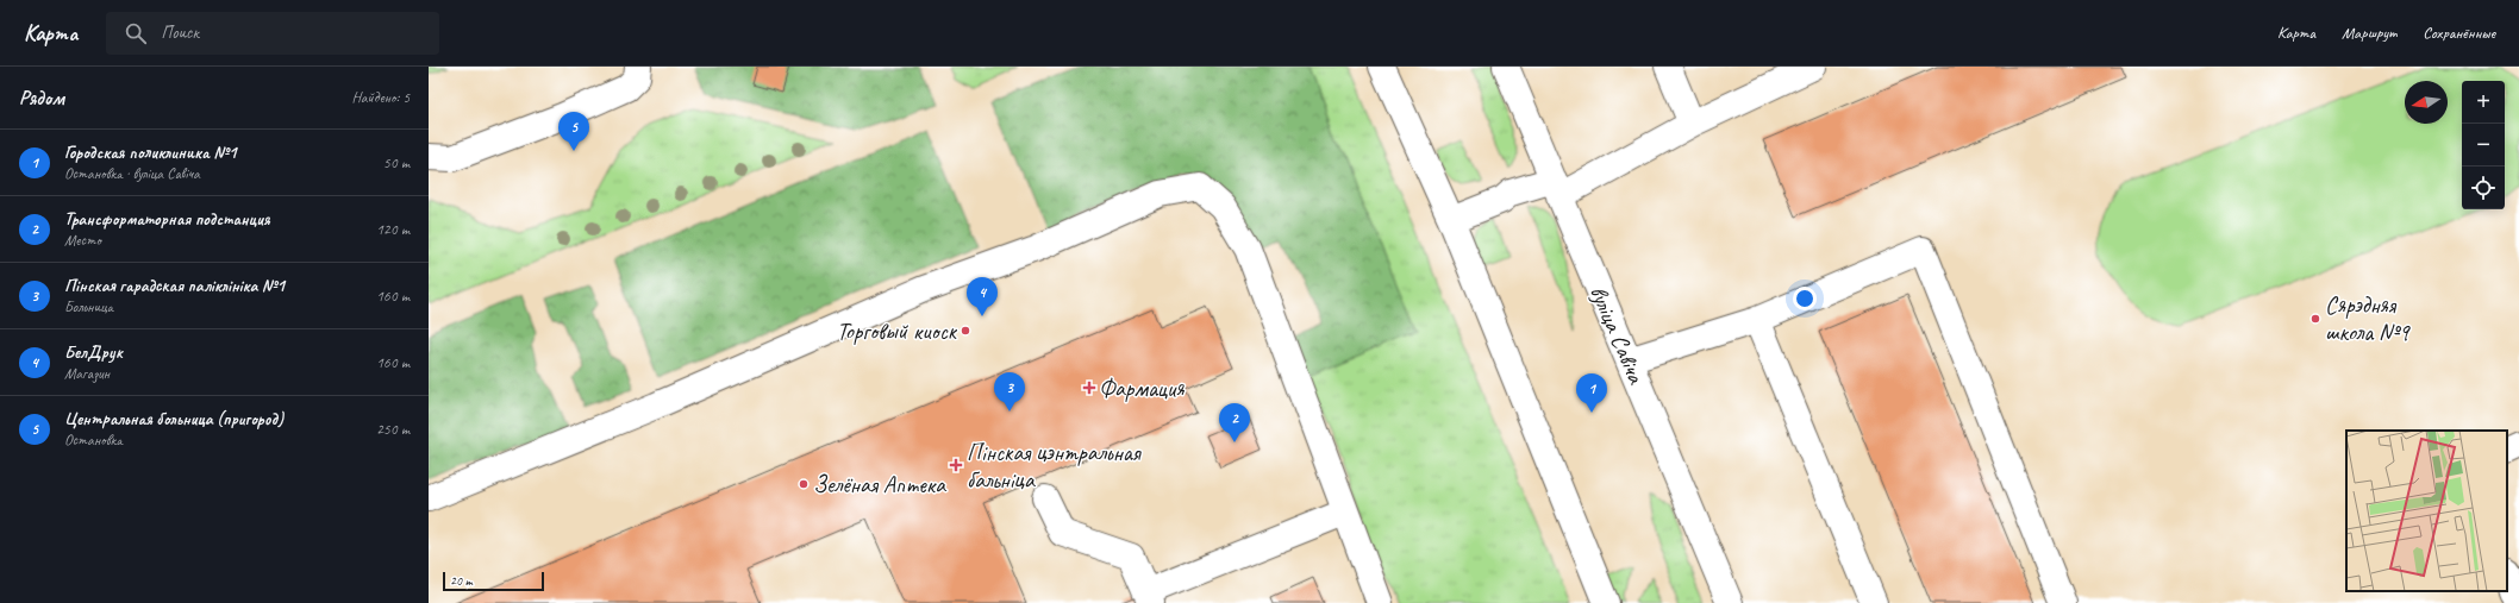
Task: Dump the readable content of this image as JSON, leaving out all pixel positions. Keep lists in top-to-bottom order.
{
  "streets": {
    "street": ["вуліца Савіча"]
  },
  "places": {
    "other": ["Сярэдняя школа №9", "Торговый киоск", "Зелёная Аптека"],
    "health": ["Фармация", "Пінская цэнтральная бальніца"]
  },
  "scale_bar": "20 m",
  "north": "left",
  "page": {
    "header": "Карта",
    "search": "Поиск",
    "nav": ["Карта", "Маршрут", "Сохранённые"],
    "heading": ["Рядом", "Найдено: 5"],
    "map_buttons": ["+", "−"],
    "pins": [
      "5",
      "4",
      "3",
      "1",
      "2"
    ],
    "list": [
      {
        "mark": "1",
        "name": "Городская поликлиника №1",
        "note": "Остановка · вуліца Савіча",
        "value": "50 m"
      },
      {
        "mark": "2",
        "name": "Трансформаторная подстанция",
        "note": "Место",
        "value": "120 m"
      },
      {
        "mark": "3",
        "name": "Пінская гарадская паліклініка №1",
        "note": "Больница",
        "value": "160 m"
      },
      {
        "mark": "4",
        "name": "БелДрук",
        "note": "Магазин",
        "value": "160 m"
      },
      {
        "mark": "5",
        "name": "Центральная больница (пригород)",
        "note": "Остановка",
        "value": "250 m"
      }
    ],
    "scale": "20 m"
  }
}
